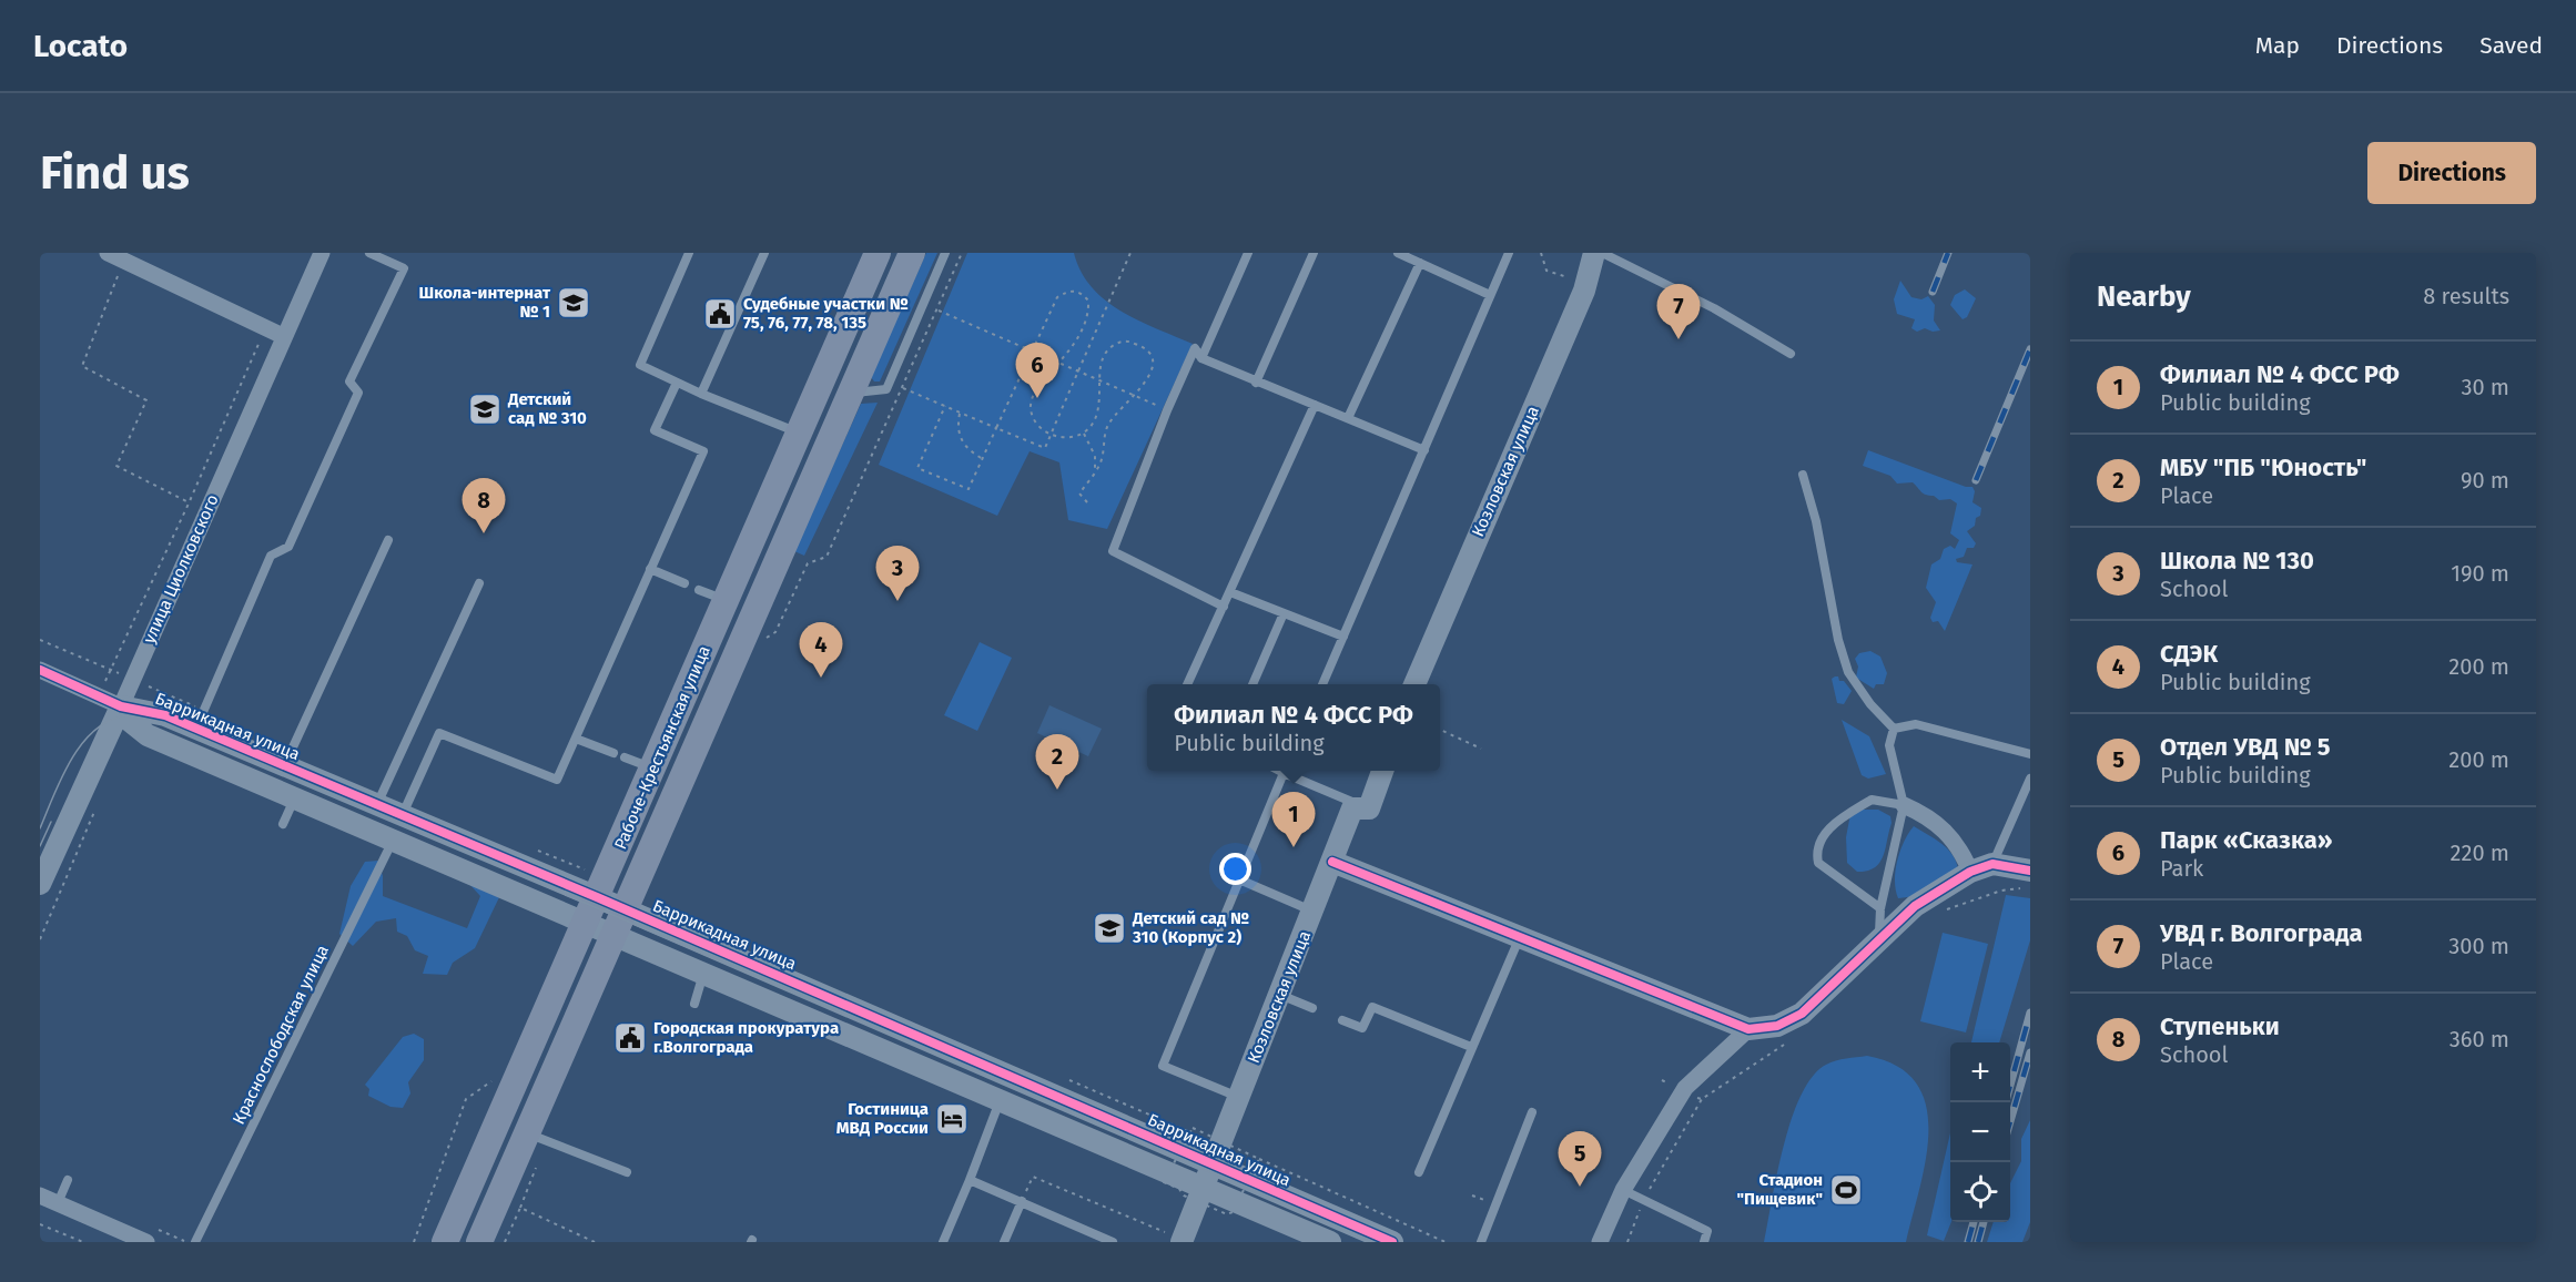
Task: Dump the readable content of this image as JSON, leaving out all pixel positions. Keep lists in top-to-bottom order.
{
  "streets": {
    "main road": ["Рабоче-Крестьянская улица"],
    "street": ["Козловская улица", "улица Циолковского", "Баррикадная улица"],
    "lane": ["Краснослободская улица"]
  },
  "crossings": [
    ["Козловская улица", "Баррикадная улица"],
    ["улица Циолковского", "Баррикадная улица"],
    ["Баррикадная улица", "Рабоче-Крестьянская улица"],
    ["Баррикадная улица", "Краснослободская улица"]
  ],
  "places": {
    "school or university": ["Школа-интернат № 1", "Детский сад № 310", "Детский сад № 310 (Корпус 2)"],
    "public building": ["Судебные участки № 75, 76, 77, 78, 135", "Городская прокуратура г.Волгограда"],
    "hotel": ["Гостиница МВД России"],
    "sports": ["Стадион \"Пищевик\""]
  },
  "page": {
    "header": "Locato",
    "nav": ["Map", "Directions", "Saved"],
    "buttons": "Directions",
    "title": "Find us",
    "heading": ["Nearby", "8 results"],
    "pins": [
      "7",
      "6",
      "8",
      "3",
      "4",
      "2",
      "1",
      "5"
    ],
    "list": [
      {
        "mark": "1",
        "name": "Филиал № 4 ФСС РФ",
        "note": "Public building",
        "value": "30 m"
      },
      {
        "mark": "2",
        "name": "МБУ \"ПБ \"Юность\"",
        "note": "Place",
        "value": "90 m"
      },
      {
        "mark": "3",
        "name": "Школа № 130",
        "note": "School",
        "value": "190 m"
      },
      {
        "mark": "4",
        "name": "СДЭК",
        "note": "Public building",
        "value": "200 m"
      },
      {
        "mark": "5",
        "name": "Отдел УВД № 5",
        "note": "Public building",
        "value": "200 m"
      },
      {
        "mark": "6",
        "name": "Парк «Сказка»",
        "note": "Park",
        "value": "220 m"
      },
      {
        "mark": "7",
        "name": "УВД г. Волгограда",
        "note": "Place",
        "value": "300 m"
      },
      {
        "mark": "8",
        "name": "Ступеньки",
        "note": "School",
        "value": "360 m"
      }
    ],
    "popup": ["Филиал № 4 ФСС РФ", "Public building"],
    "map_buttons": ["+", "−"]
  }
}
